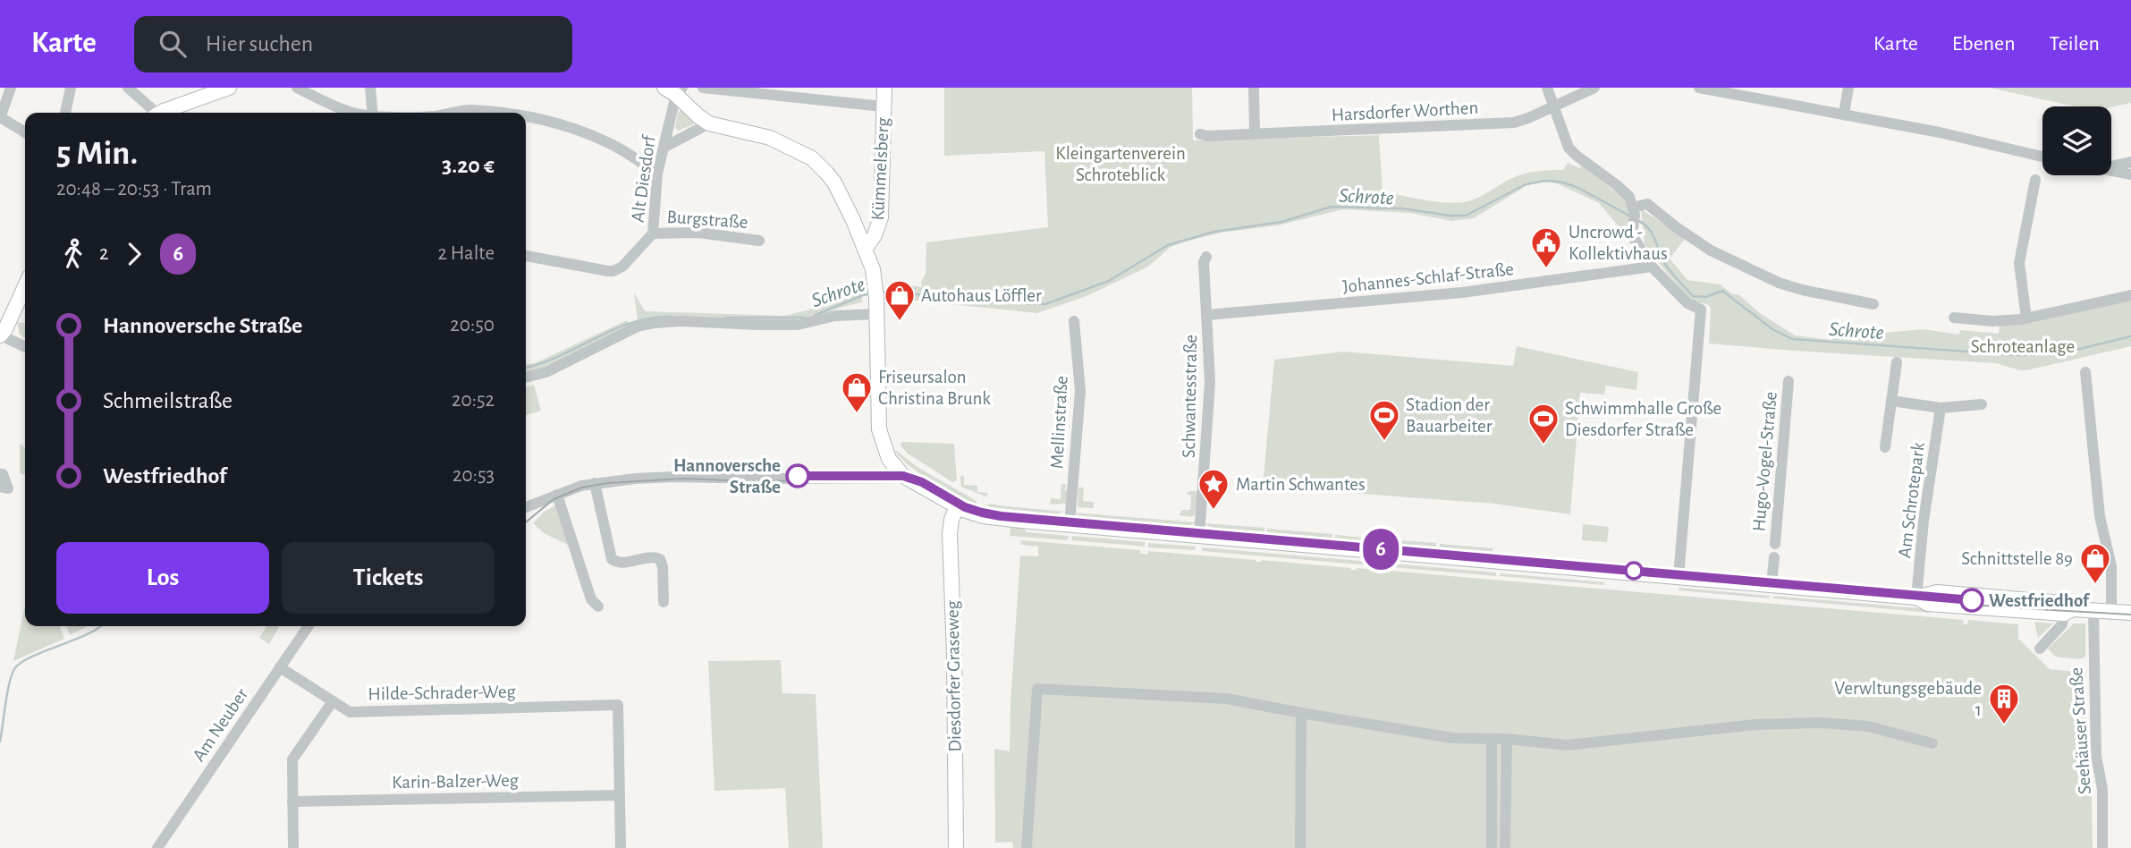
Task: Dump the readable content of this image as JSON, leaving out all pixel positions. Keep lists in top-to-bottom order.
{
  "streets": {
    "main road": ["Kümmelsberg", "Diesdorfer Graseweg"],
    "street": [
      "Harsdorfer Worthen",
      "Alt Diesdorf",
      "Burgstraße",
      "Johannes-Schlaf-Straße",
      "Schwantesstraße",
      "Mellinstraße",
      "Hugo-Vogel-Straße",
      "Am Schrotepark",
      "Hilde-Schrader-Weg",
      "Am Neuber",
      "Seehäuser Straße",
      "Karin-Balzer-Weg"
    ]
  },
  "crossings": [
    ["Alt Diesdorf", "Burgstraße"],
    ["Johannes-Schlaf-Straße", "Schwantesstraße"],
    ["Hilde-Schrader-Weg", "Am Neuber"],
    ["Hilde-Schrader-Weg", "Karin-Balzer-Weg"]
  ],
  "water": ["Schrote"],
  "parks": ["Kleingartenverein Schroteblick", "Schroteanlage"],
  "places": {
    "public building": ["Uncrowd - Kollektivhaus"],
    "shop": ["Autohaus Löffler", "Friseursalon Christina Brunk", "Schnittstelle 89"],
    "sports": ["Stadion der Bauarbeiter", "Schwimmhalle Große Diesdorfer Straße"],
    "other": ["Hannoversche Straße", "Westfriedhof"],
    "place": ["Martin Schwantes"],
    "building": ["Verwltungsgebäude 1"]
  },
  "lines": ["tram line 6"],
  "page": {
    "header": "Karte",
    "search": "Hier suchen",
    "nav": ["Karte", "Ebenen", "Teilen"],
    "on_map": "6",
    "heading": ["5 Min.", "20:48 – 20:53 · Tram", "3.20 €"],
    "legs": ["2", "6", "2 Halte"],
    "list": [
      {
        "name": "Hannoversche Straße",
        "value": "20:50"
      },
      {
        "name": "Schmeilstraße",
        "value": "20:52"
      },
      {
        "name": "Westfriedhof",
        "value": "20:53"
      }
    ],
    "buttons": ["Los", "Tickets"]
  }
}
